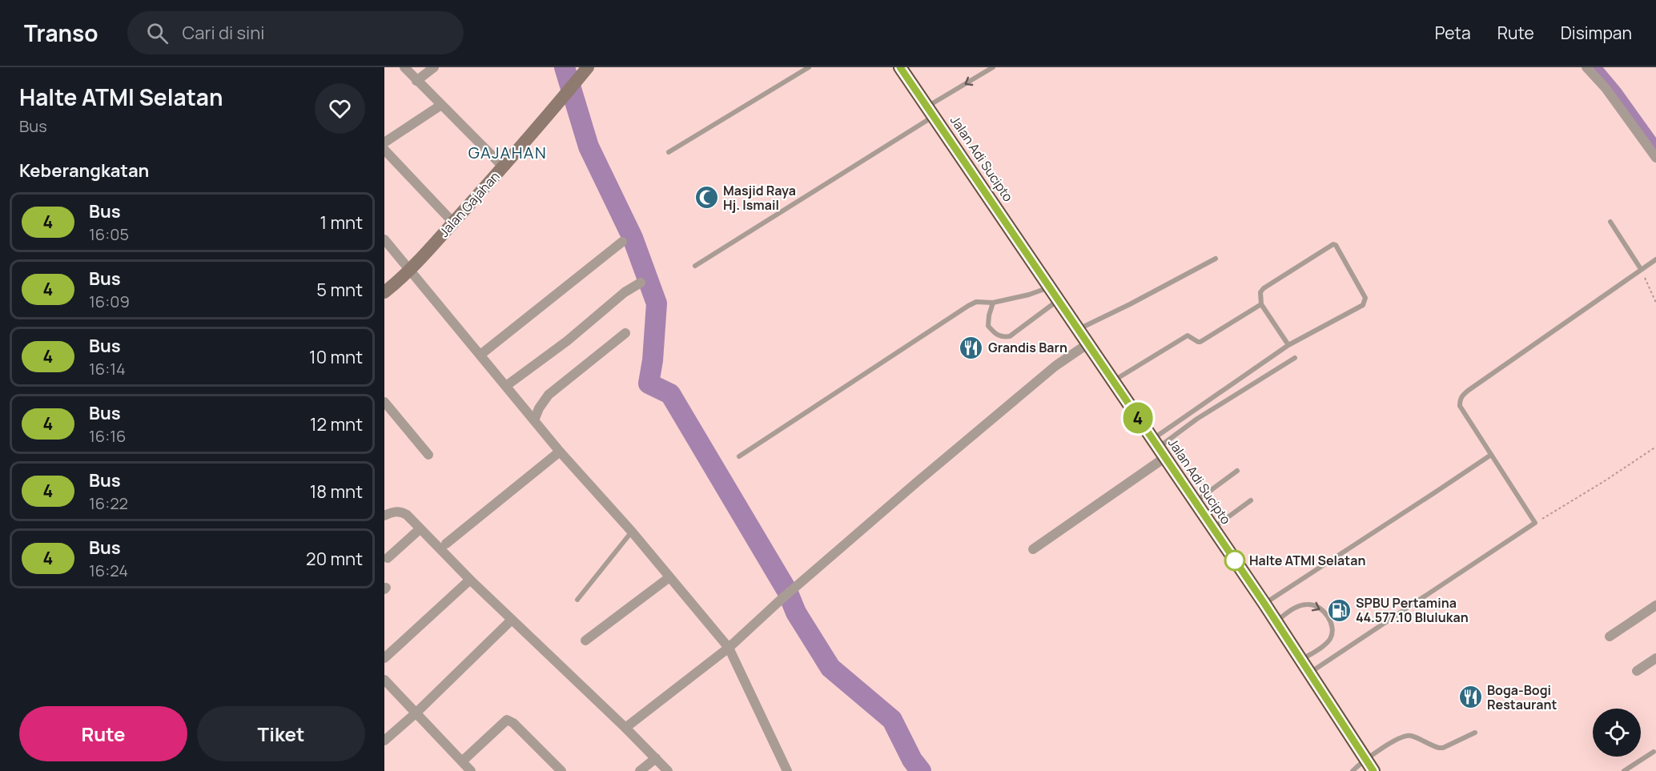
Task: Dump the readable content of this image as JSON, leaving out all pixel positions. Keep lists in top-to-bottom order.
{
  "streets": {
    "highway": ["Jalan Adi Sucipto"],
    "street": ["Jalan Gajahan"]
  },
  "districts": ["GAJAHAN"],
  "places": {
    "mosque": ["Masjid Raya Hj. Ismail"],
    "restaurant": ["Grandis Barn", "Boga-Bogi Restaurant"],
    "other": ["Halte ATMI Selatan"],
    "fuel station": ["SPBU Pertamina 44.577.10 Blulukan"]
  },
  "lines": ["bus line 4"],
  "page": {
    "header": "Transo",
    "search": "Cari di sini",
    "nav": ["Peta", "Rute", "Disimpan"],
    "heading": [
      ["Halte ATMI Selatan", "Bus"],
      "Keberangkatan"
    ],
    "on_map": "4",
    "list": [
      {
        "mark": "4",
        "name": "Bus",
        "note": "16:05",
        "value": "1 mnt"
      },
      {
        "mark": "4",
        "name": "Bus",
        "note": "16:09",
        "value": "5 mnt"
      },
      {
        "mark": "4",
        "name": "Bus",
        "note": "16:14",
        "value": "10 mnt"
      },
      {
        "mark": "4",
        "name": "Bus",
        "note": "16:16",
        "value": "12 mnt"
      },
      {
        "mark": "4",
        "name": "Bus",
        "note": "16:22",
        "value": "18 mnt"
      },
      {
        "mark": "4",
        "name": "Bus",
        "note": "16:24",
        "value": "20 mnt"
      }
    ],
    "buttons": ["Rute", "Tiket"]
  }
}
